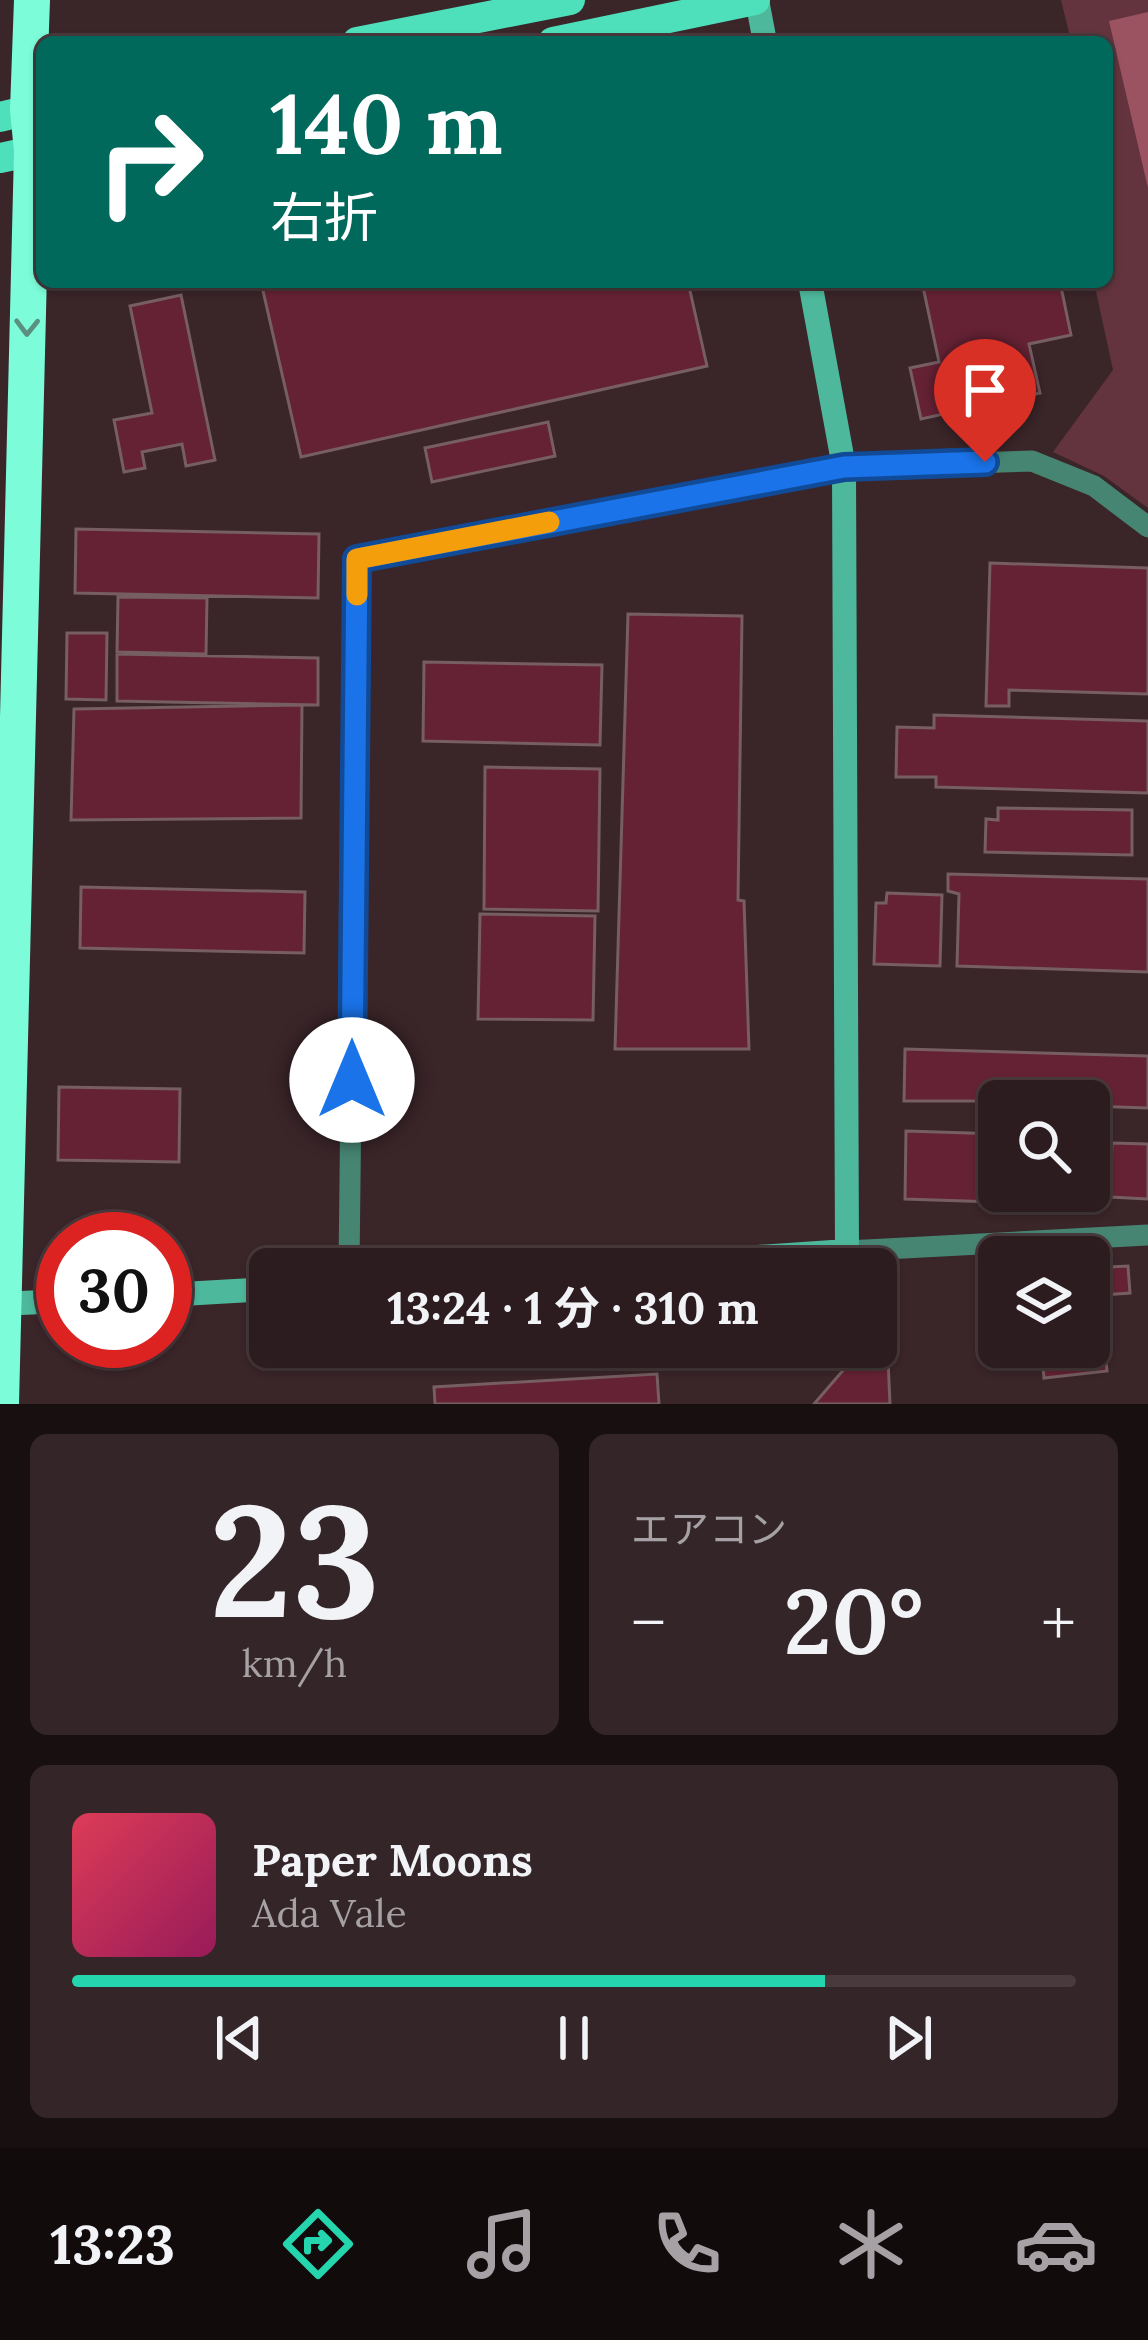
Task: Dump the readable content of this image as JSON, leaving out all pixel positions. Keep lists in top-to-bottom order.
{
  "page": {
    "turn": ["140 m", "右折"],
    "limit": "30",
    "trip": "13:24 · 1 分 · 310 m",
    "tile": [
      ["23", "km/h"],
      "エアコン"
    ],
    "heat": ["−", "20°", "+"],
    "song": ["Paper Moons", "Ada Vale"],
    "tabs": "13:23"
  }
}
